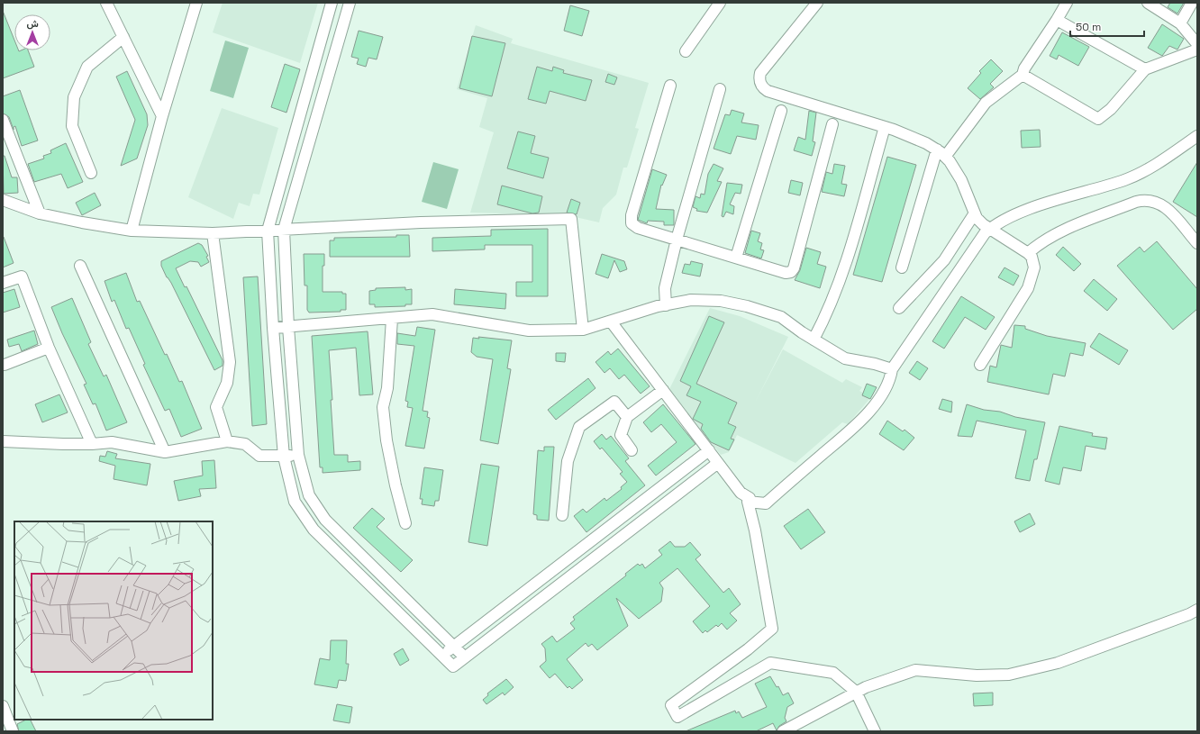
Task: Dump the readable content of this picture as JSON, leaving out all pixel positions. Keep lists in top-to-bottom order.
{
  "scale_bar": "50 m",
  "north": "top"
}
